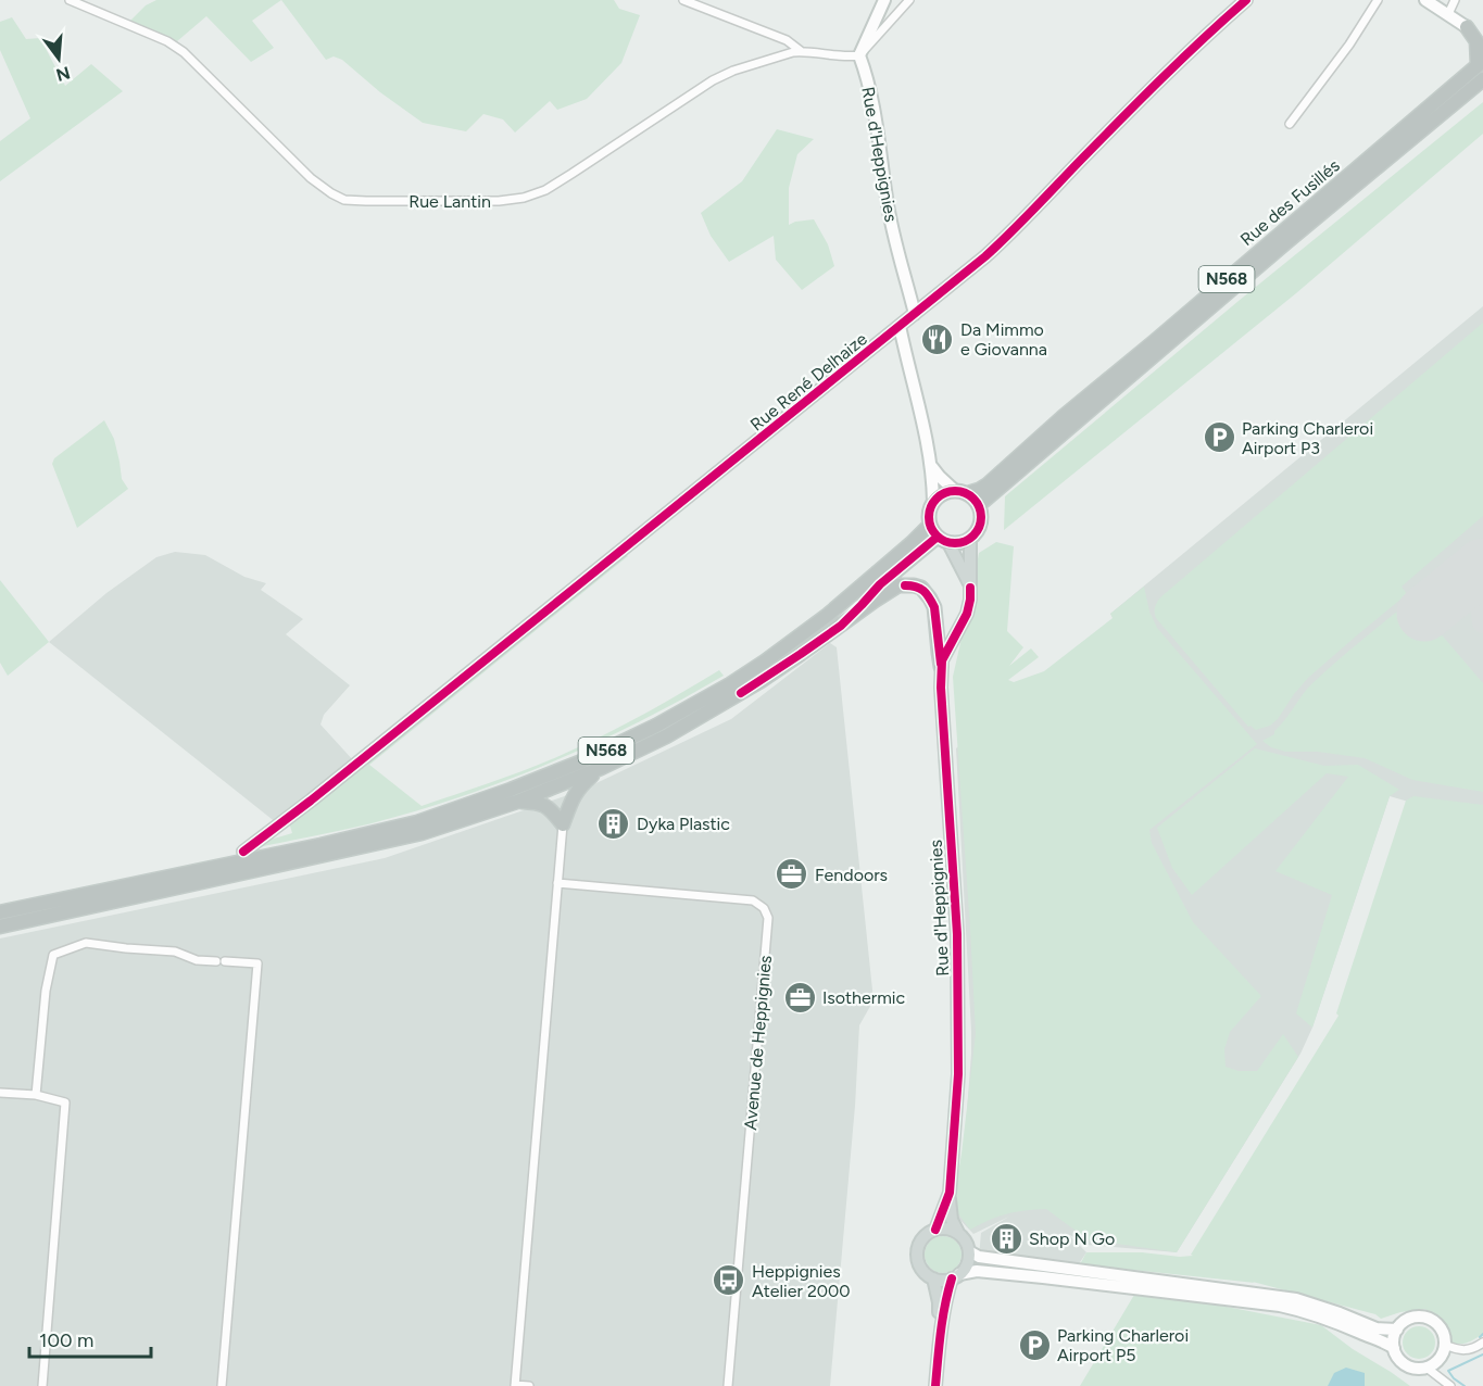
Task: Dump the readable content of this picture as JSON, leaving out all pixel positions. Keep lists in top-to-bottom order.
{
  "streets": {
    "highway": ["Rue des Fusillés", "N568"],
    "main road": ["Rue d'Heppignies"],
    "street": ["Rue Lantin", "Rue René Delhaize", "Avenue de Heppignies"]
  },
  "crossings": [
    ["Rue d'Heppignies", "Rue Lantin"],
    ["Rue d'Heppignies", "Rue des Fusillés"],
    ["Rue d'Heppignies", "N568"],
    ["Rue d'Heppignies", "Rue René Delhaize"],
    ["Rue des Fusillés", "N568"]
  ],
  "places": {
    "restaurant": ["Da Mimmo e Giovanna"],
    "parking": ["Parking Charleroi Airport P3", "Parking Charleroi Airport P5"],
    "building": ["Dyka Plastic", "Shop N Go"],
    "office": ["Fendoors", "Isothermic"],
    "bus stop": ["Heppignies Atelier 2000"]
  },
  "scale_bar": "100 m",
  "north": "bottom"
}
